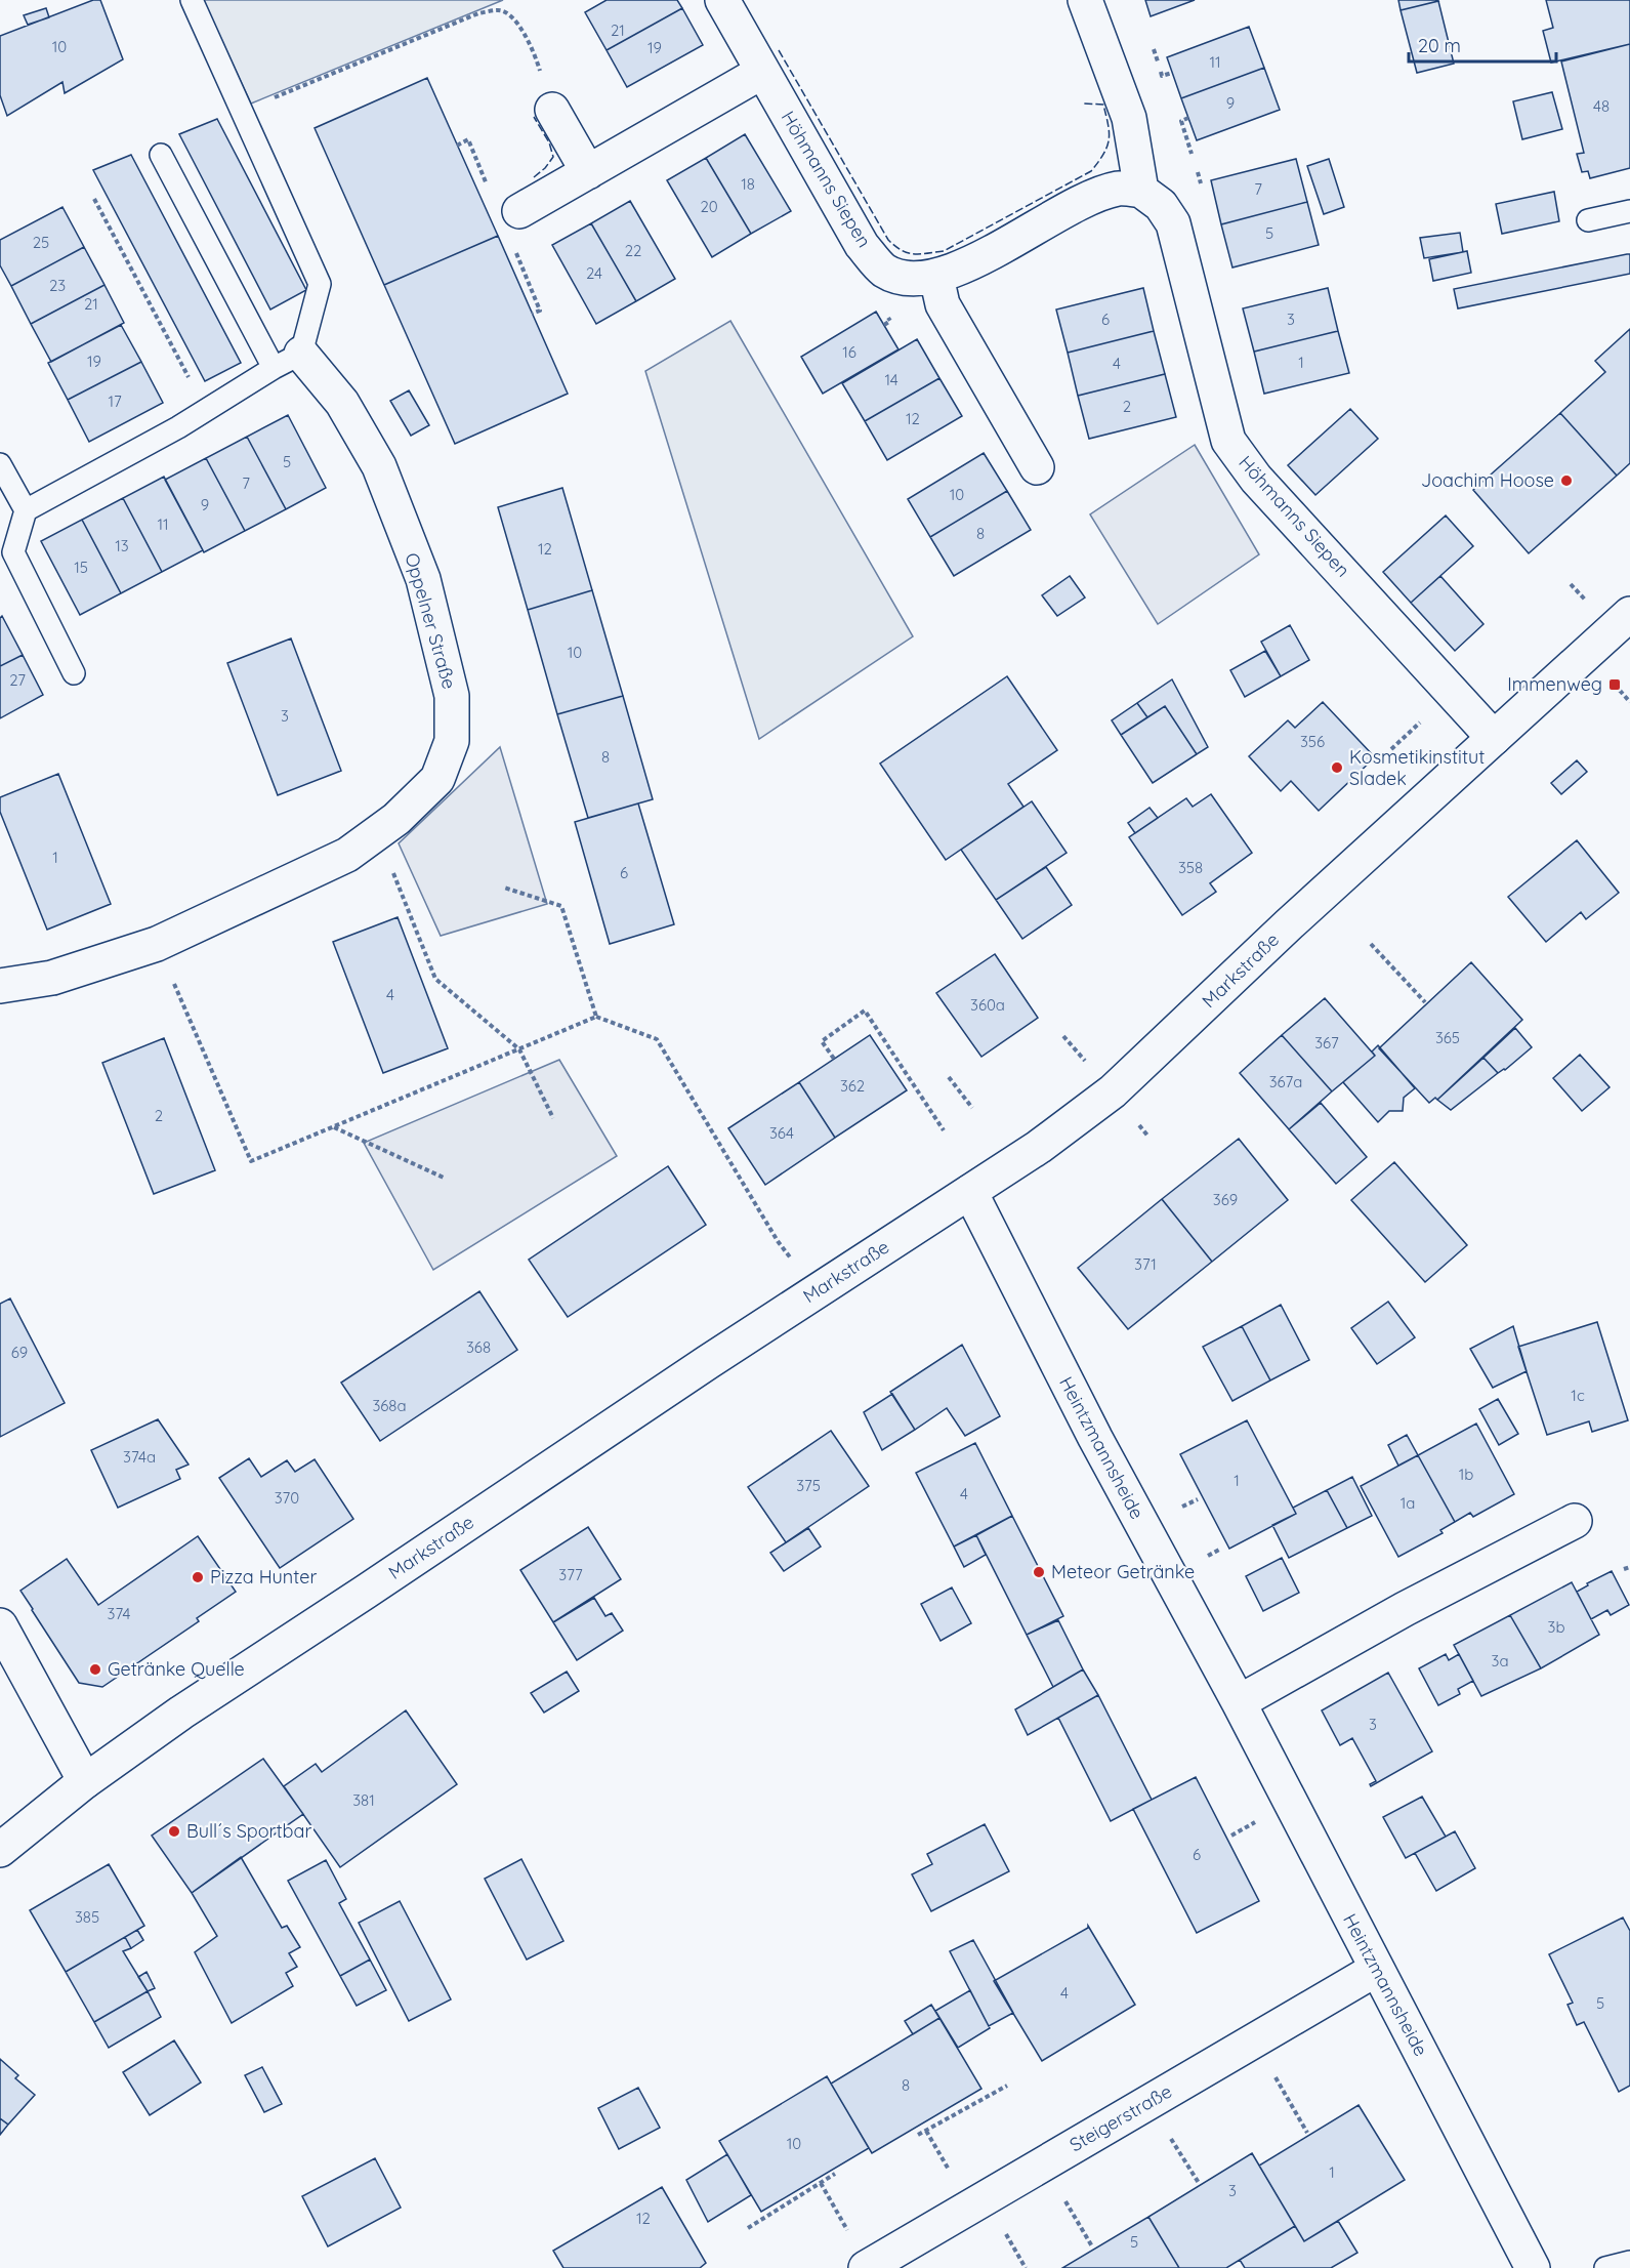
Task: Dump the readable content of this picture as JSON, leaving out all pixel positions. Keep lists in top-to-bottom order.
{
  "streets": {
    "street": [
      "Höhmanns Siepen",
      "Oppelner Straße",
      "Markstraße",
      "Heintzmannsheide",
      "Steigerstraße"
    ]
  },
  "crossings": [
    ["Höhmanns Siepen", "Markstraße"],
    ["Markstraße", "Heintzmannsheide"],
    ["Heintzmannsheide", "Steigerstraße"]
  ],
  "places": {
    "other": [
      "Joachim Hoose",
      "Kosmetikinstitut Sladek",
      "Meteor Getränke",
      "Pizza Hunter",
      "Getränke Quelle",
      "Bull´s Sportbar"
    ],
    "transit": ["Immenweg"]
  },
  "house_numbers": [
    "21",
    "10",
    "19",
    "11",
    "9",
    "48",
    "18",
    "7",
    "20",
    "5",
    "25",
    "22",
    "24",
    "23",
    "21",
    "6",
    "3",
    "16",
    "19",
    "1",
    "4",
    "14",
    "17",
    "2",
    "12",
    "5",
    "7",
    "10",
    "9",
    "11",
    "8",
    "13",
    "12",
    "15",
    "10",
    "27",
    "3",
    "356",
    "8",
    "1",
    "358",
    "6",
    "4",
    "360a",
    "365",
    "367",
    "367a",
    "362",
    "2",
    "364",
    "369",
    "371",
    "368",
    "69",
    "1c",
    "368a",
    "374a",
    "1b",
    "1",
    "375",
    "4",
    "370",
    "1a",
    "377",
    "374",
    "3b",
    "3a",
    "3",
    "381",
    "6",
    "385",
    "4",
    "5",
    "8",
    "10",
    "1",
    "3",
    "12",
    "5"
  ],
  "scale_bar": "20 m"
}
